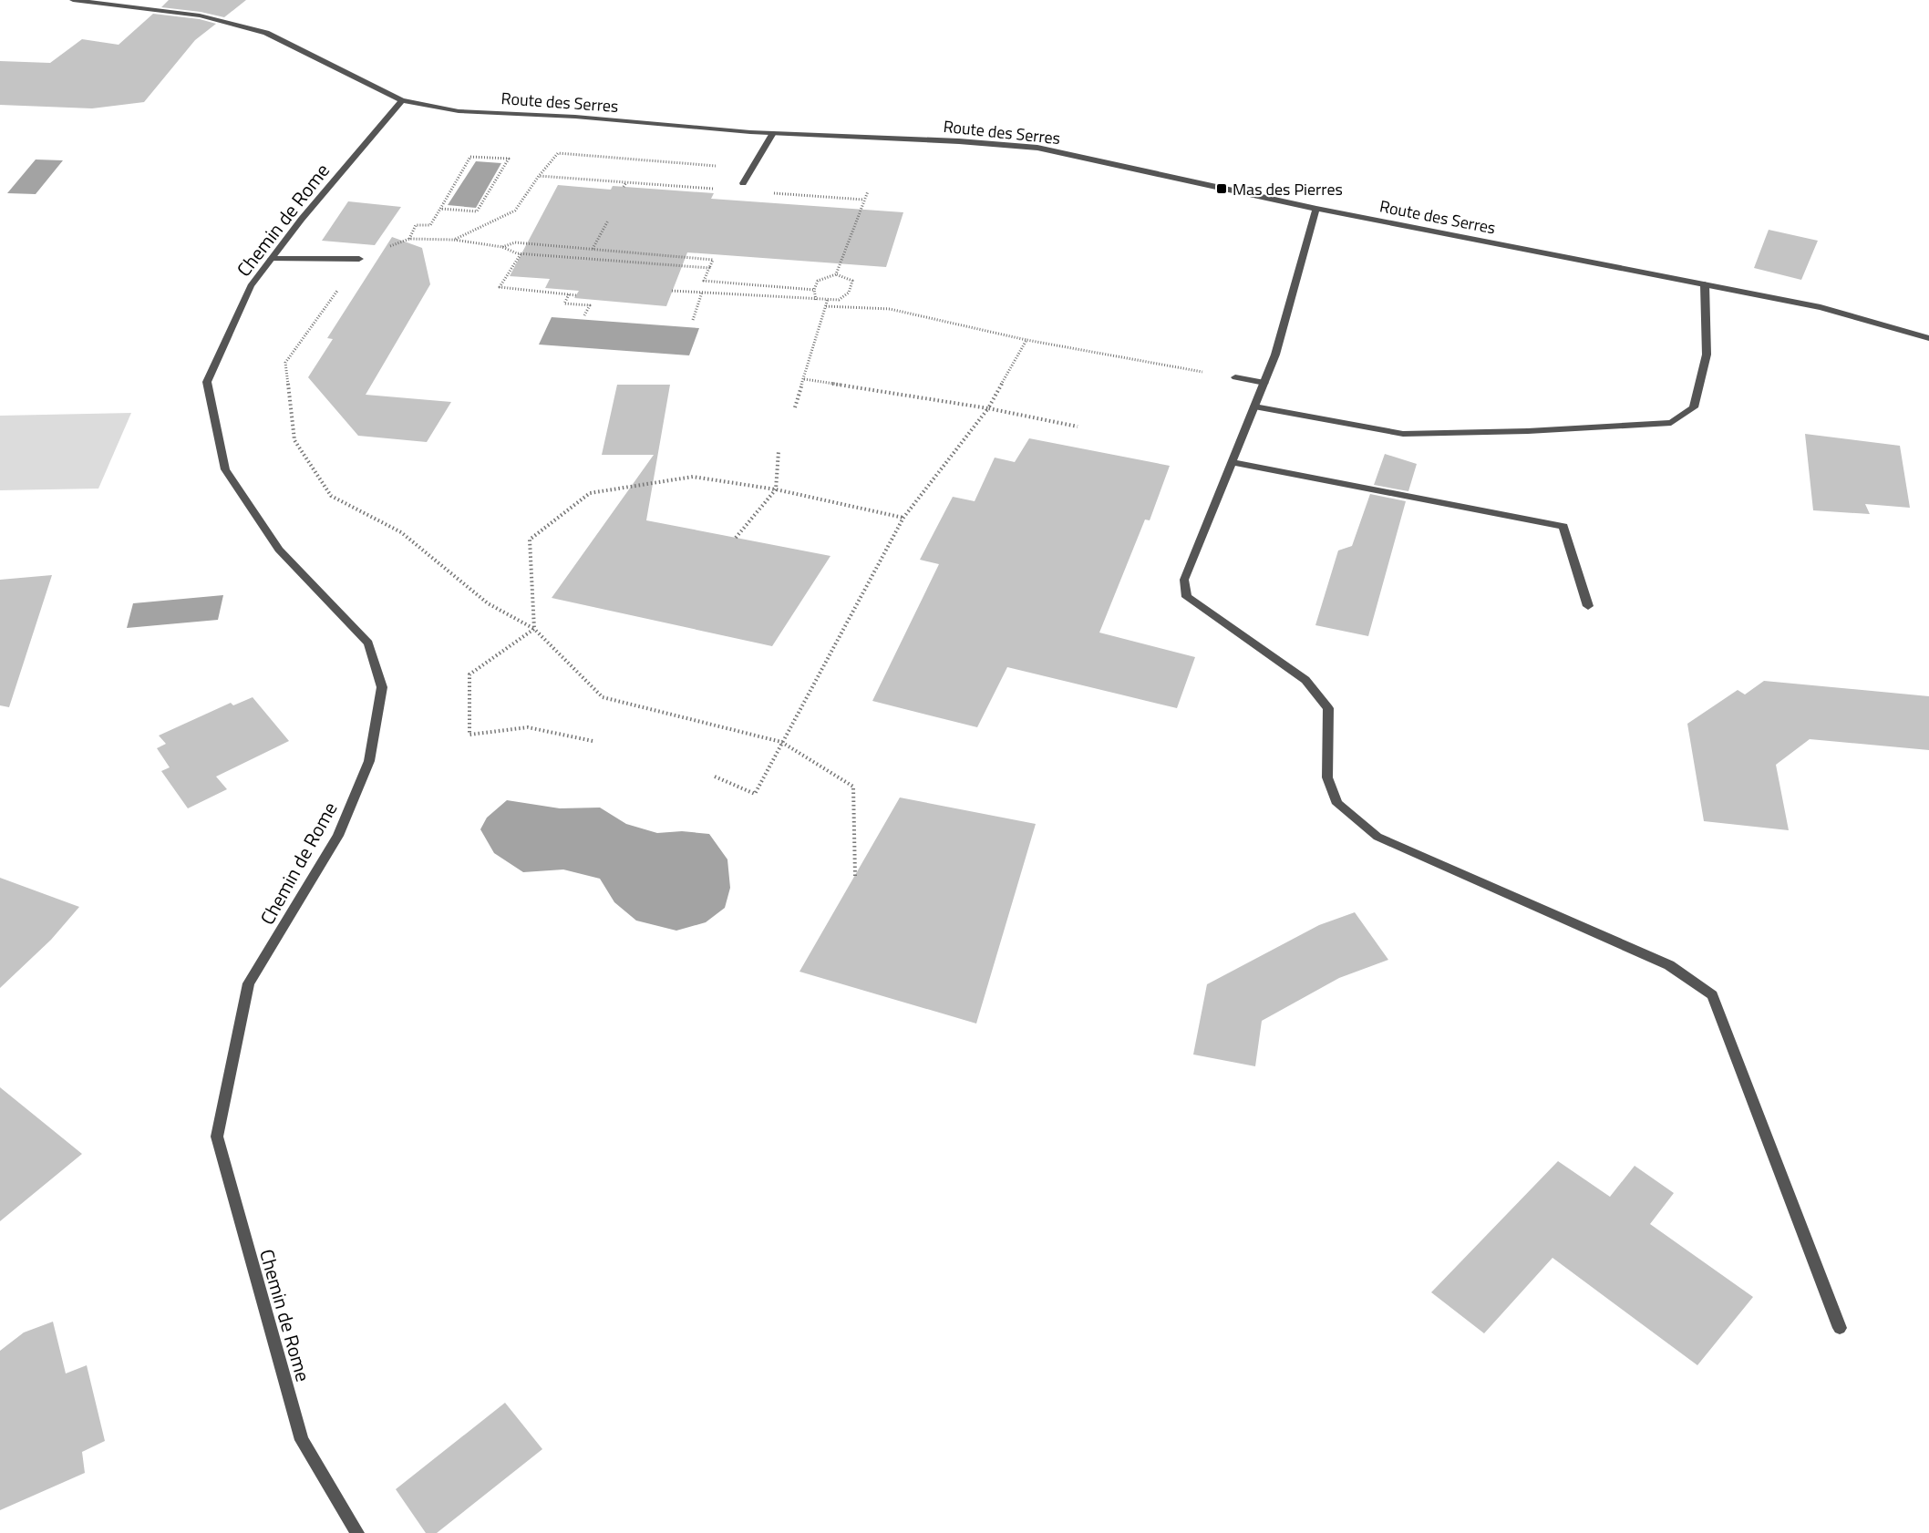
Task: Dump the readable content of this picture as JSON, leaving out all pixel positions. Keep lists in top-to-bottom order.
{
  "streets": {
    "street": ["Route des Serres", "Chemin de Rome"]
  },
  "crossings": [
    ["Route des Serres", "Chemin de Rome"]
  ],
  "places": {
    "transit": ["Mas des Pierres"]
  }
}
